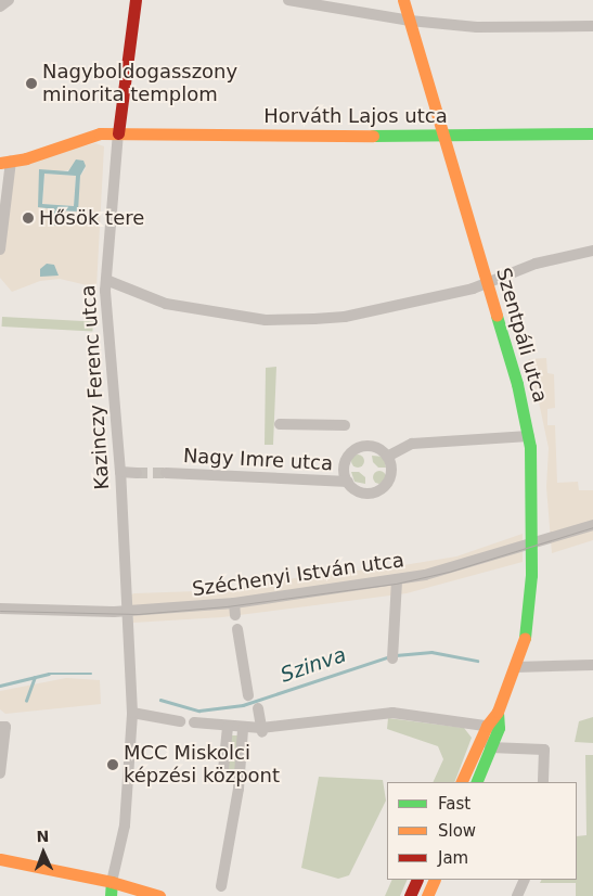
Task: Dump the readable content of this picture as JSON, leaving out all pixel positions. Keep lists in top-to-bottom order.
{
  "streets": {
    "street": [
      "Horváth Lajos utca",
      "Szentpáli utca",
      "Kazinczy Ferenc utca",
      "Nagy Imre utca",
      "Széchenyi István utca"
    ]
  },
  "crossings": [
    ["Horváth Lajos utca", "Szentpáli utca"],
    ["Horváth Lajos utca", "Kazinczy Ferenc utca"],
    ["Szentpáli utca", "Széchenyi István utca"],
    ["Kazinczy Ferenc utca", "Széchenyi István utca"]
  ],
  "water": ["Szinva"],
  "places": ["Nagyboldogasszony minorita templom", "Hősök tere", "MCC Miskolci képzési központ"],
  "legend": ["Fast", "Slow", "Jam"],
  "north": "top"
}
